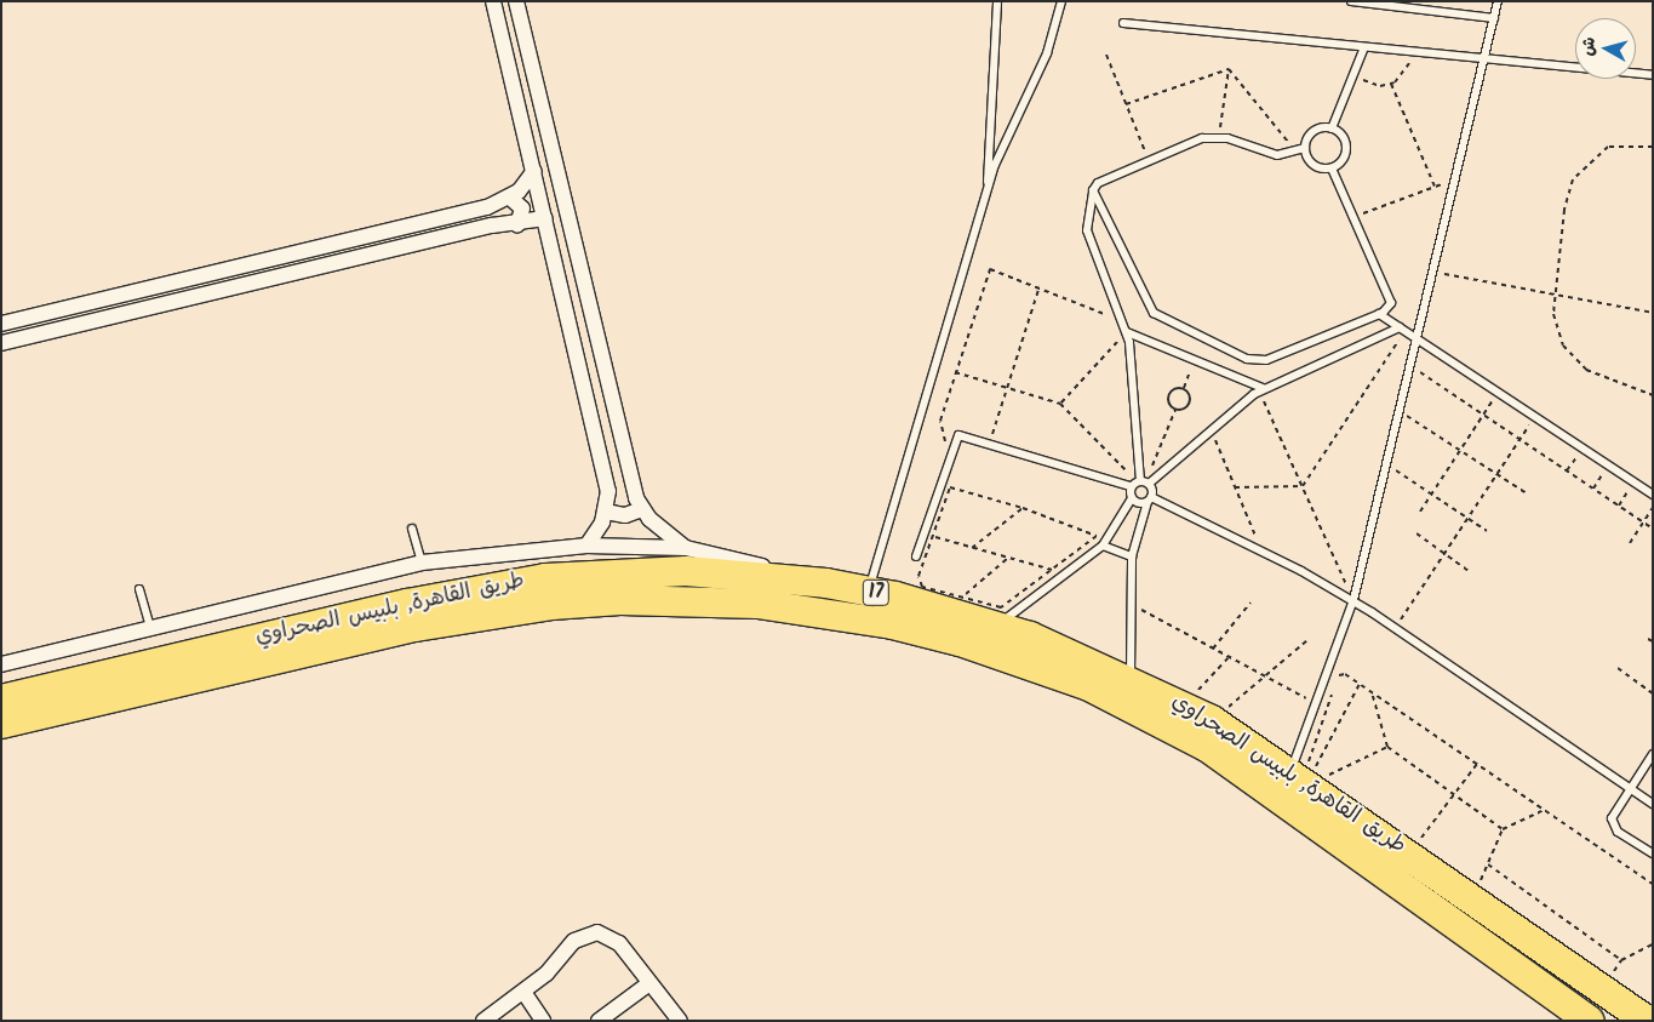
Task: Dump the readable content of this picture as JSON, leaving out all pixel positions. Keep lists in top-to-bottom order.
{
  "streets": {
    "highway": ["17", "طريق القاهرة, بلبيس الصحراوي"]
  },
  "north": "left"
}
